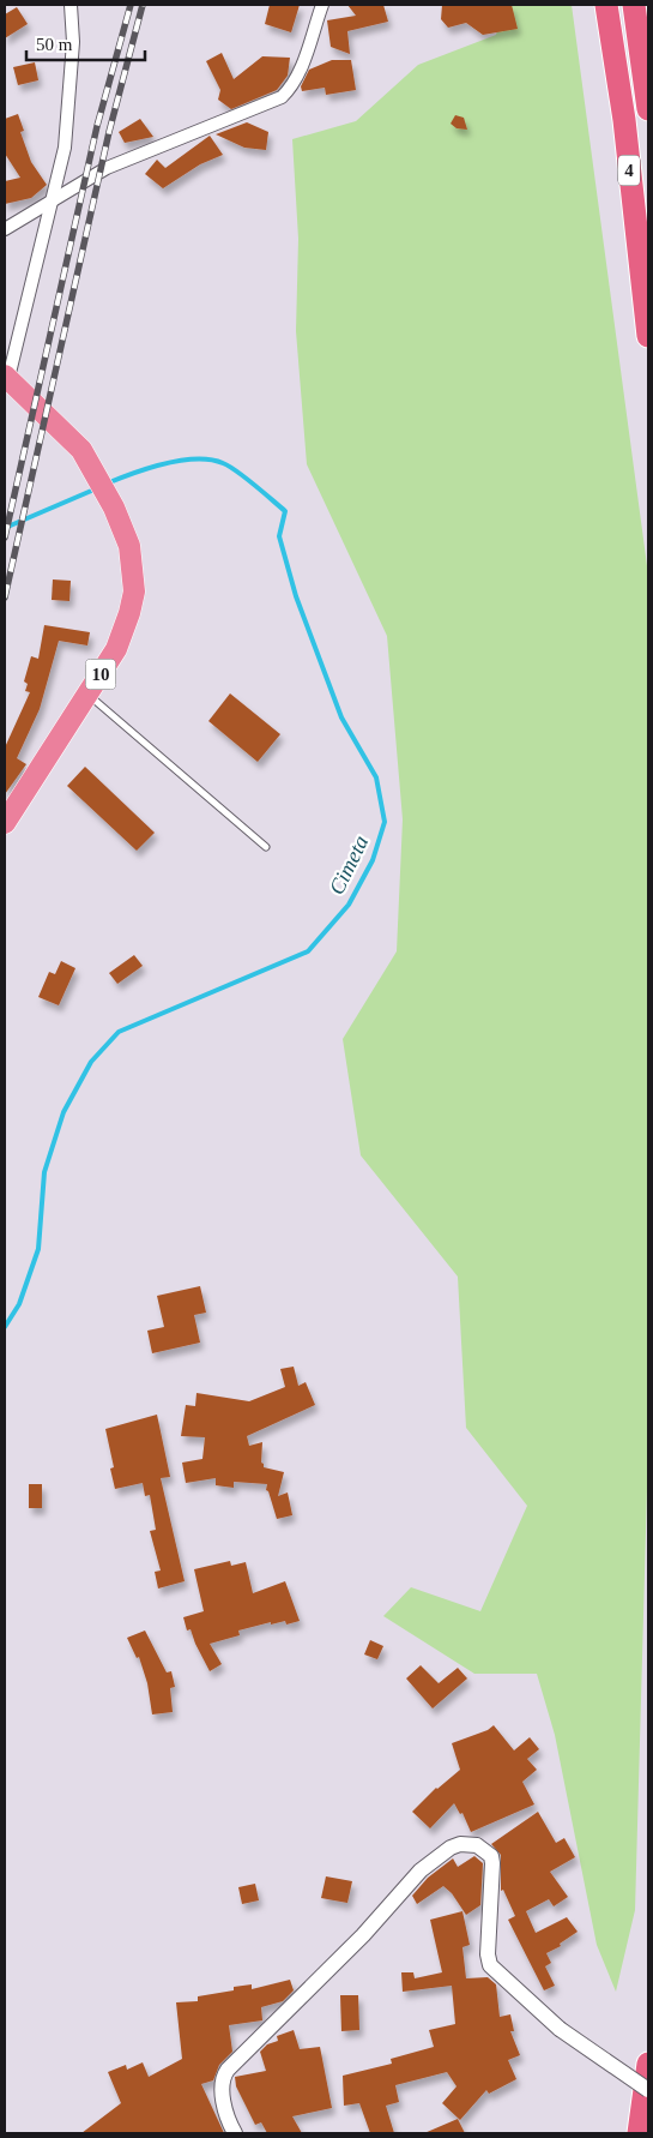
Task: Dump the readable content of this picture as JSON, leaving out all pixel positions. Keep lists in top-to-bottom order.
{
  "streets": {
    "highway": ["4", "10"]
  },
  "water": ["Cimeta"],
  "scale_bar": "50 m"
}
